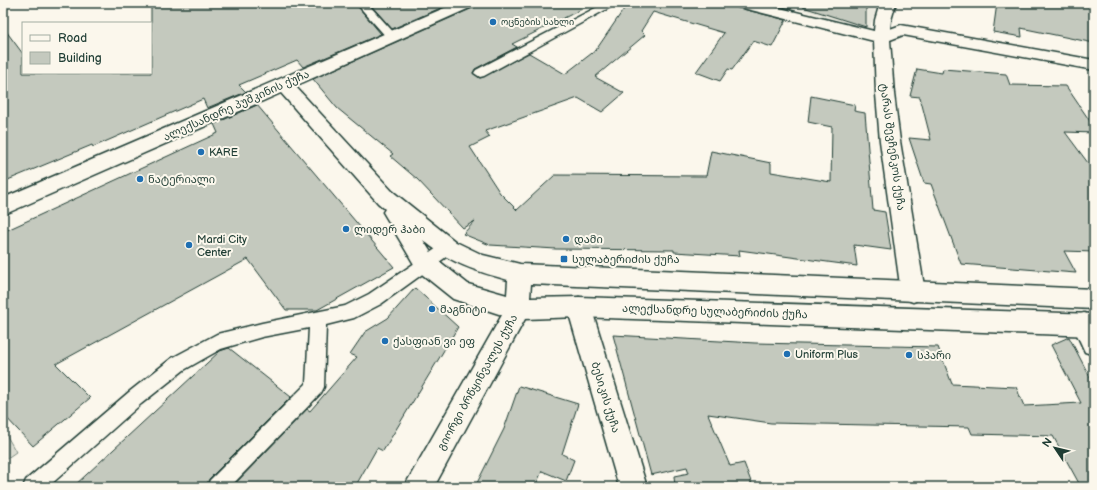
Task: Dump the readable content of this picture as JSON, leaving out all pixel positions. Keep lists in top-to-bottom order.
{
  "streets": {
    "street": [
      "ალექსანდრე პუშკინის ქუჩა",
      "ტარას შევჩენკოს ქუჩა",
      "ალექსანდრე სულაბერიძის ქუჩა",
      "გიორგი ბრწყინვალეს ქუჩა",
      "ბესიკის ქუჩა"
    ]
  },
  "crossings": [
    ["ალექსანდრე პუშკინის ქუჩა", "ალექსანდრე სულაბერიძის ქუჩა"],
    ["ტარას შევჩენკოს ქუჩა", "ალექსანდრე სულაბერიძის ქუჩა"],
    ["ალექსანდრე სულაბერიძის ქუჩა", "გიორგი ბრწყინვალეს ქუჩა"],
    ["ალექსანდრე სულაბერიძის ქუჩა", "ბესიკის ქუჩა"]
  ],
  "places": {
    "other": [
      "ოცნების სახლი",
      "KARE",
      "ნატერიალი",
      "ლიდერ ჰაბი",
      "დამი",
      "Mardi City Center",
      "მაგნიტი",
      "ქასფიან ვი ეფ",
      "Uniform Plus",
      "სპარი"
    ],
    "transit": ["სულაბერიძის ქუჩა"]
  },
  "legend": ["Road", "Building"],
  "north": "top left"
}
